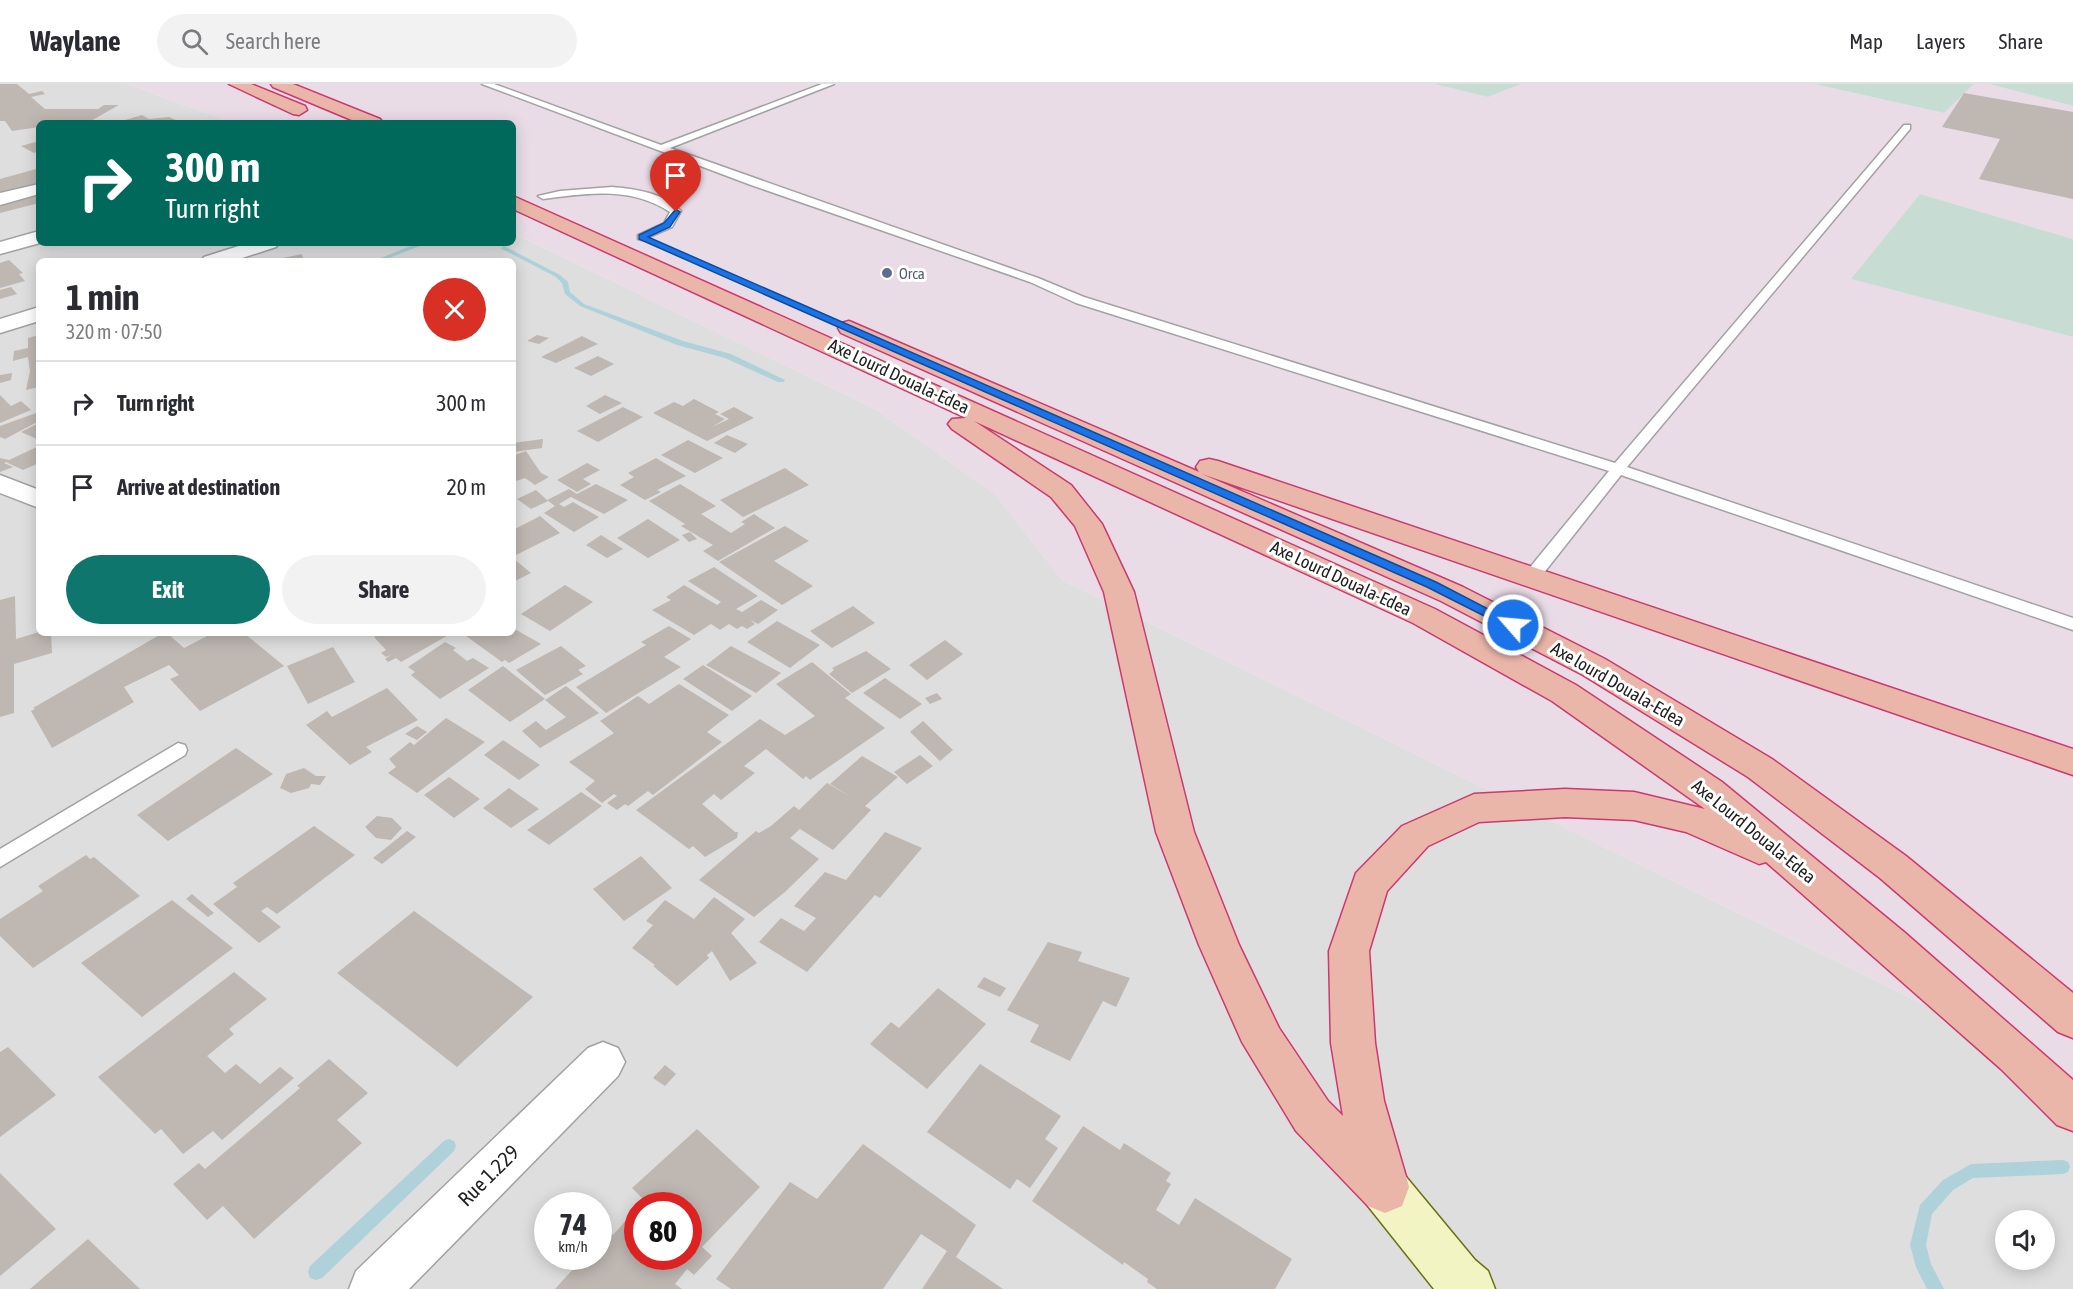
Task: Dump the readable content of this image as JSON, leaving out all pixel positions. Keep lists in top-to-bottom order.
{
  "streets": {
    "highway": ["Axe Lourd Douala-Edea", "Axe lourd Douala-Edea"],
    "street": ["Rue 1.229"]
  },
  "places": ["Orca"],
  "page": {
    "header": "Waylane",
    "search": "Search here",
    "nav": ["Map", "Layers", "Share"],
    "turn": ["300 m", "Turn right"],
    "heading": ["1 min", "320 m · 07:50"],
    "list": [
      {
        "name": "Turn right",
        "value": "300 m"
      },
      {
        "name": "Arrive at destination",
        "value": "20 m"
      }
    ],
    "buttons": ["Exit", "Share"],
    "speed": "74 km/h",
    "limit": "80"
  }
}
